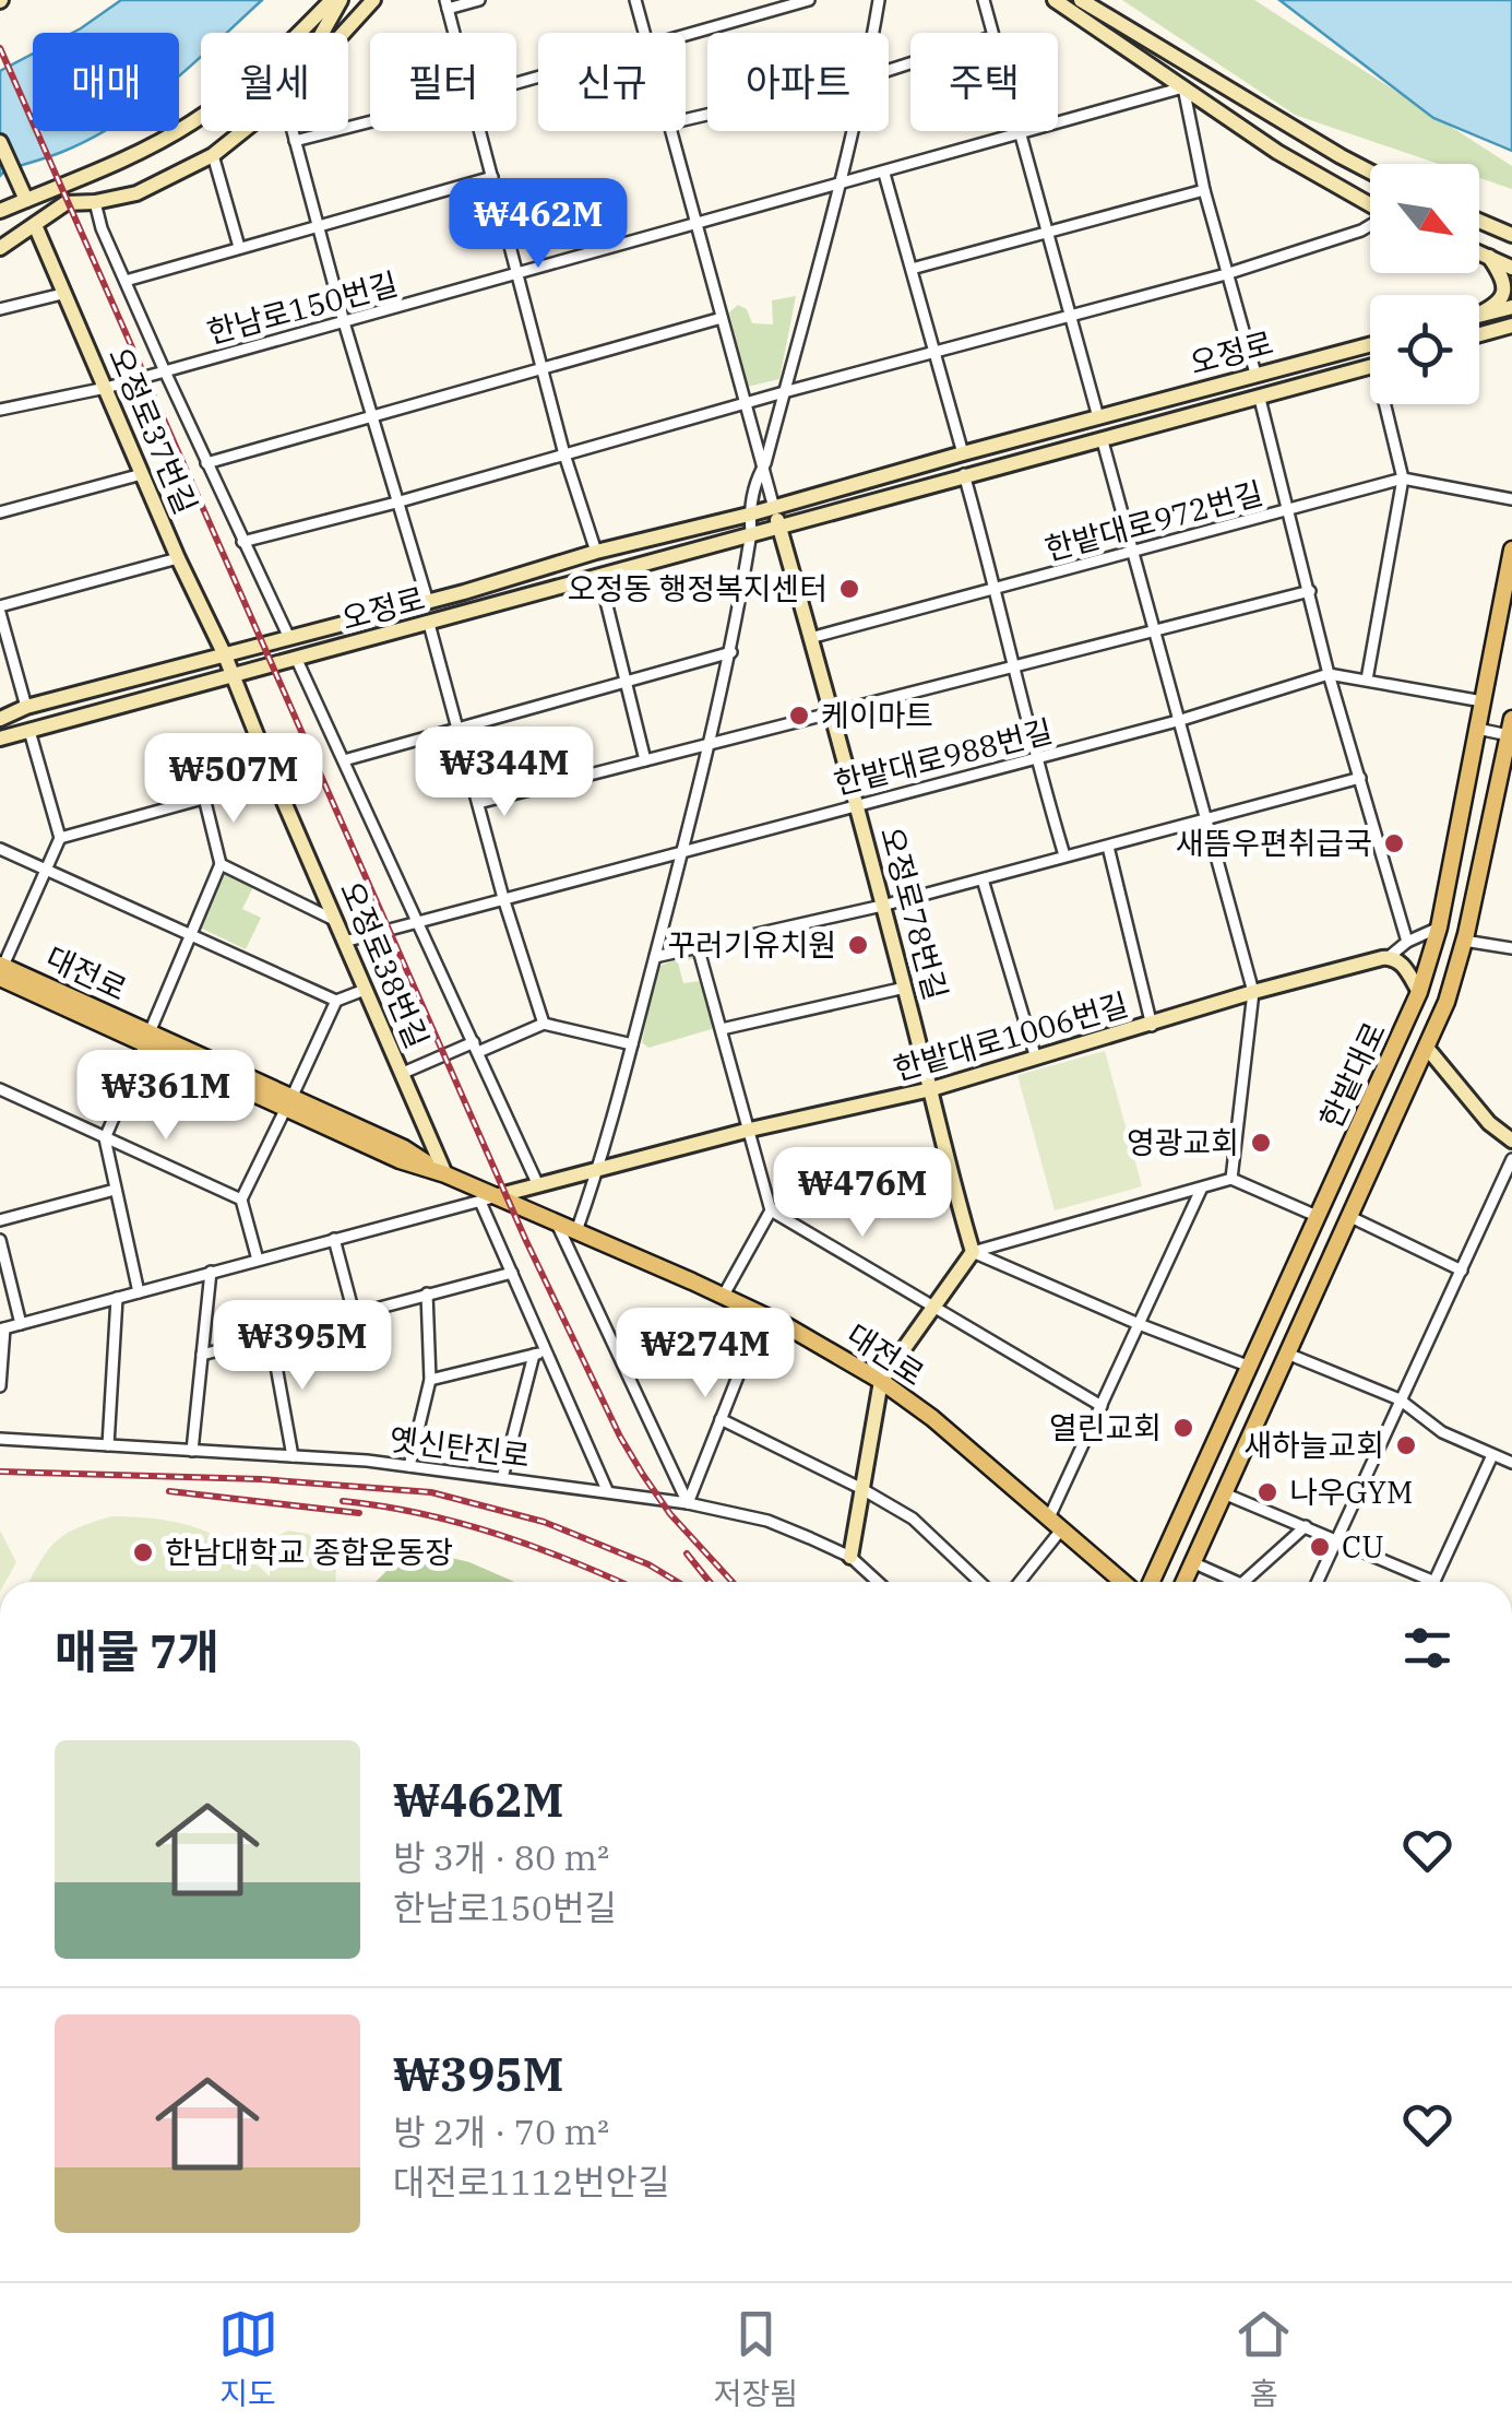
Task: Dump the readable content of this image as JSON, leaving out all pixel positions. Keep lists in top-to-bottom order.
{
  "streets": {
    "main road": ["대전로", "한밭대로"],
    "street": [
      "한남로150번길",
      "오정로",
      "오정로37번길",
      "한밭대로972번길",
      "한밭대로988번길",
      "오정로78번길",
      "오정로38번길",
      "한밭대로1006번길",
      "옛신탄진로"
    ]
  },
  "crossings": [
    ["한남로150번길", "오정로37번길"],
    ["오정로", "오정로37번길"],
    ["오정로", "오정로78번길"],
    ["오정로", "오정로38번길"],
    ["오정로37번길", "오정로38번길"],
    ["한밭대로972번길", "오정로78번길"],
    ["한밭대로988번길", "오정로78번길"],
    ["한밭대로988번길", "오정로38번길"],
    ["한밭대로988번길", "한밭대로"],
    ["오정로78번길", "한밭대로1006번길"],
    ["오정로38번길", "대전로"],
    ["대전로", "한밭대로1006번길"]
  ],
  "places": [
    "오정동 행정복지센터",
    "케이마트",
    "새뜸우편취급국",
    "꾸러기유치원",
    "영광교회",
    "열린교회",
    "새하늘교회",
    "나우GYM",
    "CU",
    "한남대학교 종합운동장"
  ],
  "north": "bottom right",
  "page": {
    "chip": [
      "매매",
      "월세",
      "필터",
      "신규",
      "아파트",
      "주택"
    ],
    "price": [
      "₩462M",
      "₩344M",
      "₩507M",
      "₩361M",
      "₩476M",
      "₩395M",
      "₩274M"
    ],
    "heading": "매물 7개",
    "list": [
      {
        "name": "₩462M",
        "note": "방 3개 · 80 m² · 한남로150번길"
      },
      {
        "name": "₩395M",
        "note": "방 2개 · 70 m² · 대전로1112번안길"
      }
    ],
    "tabs": ["지도", "저장됨", "홈"]
  }
}
